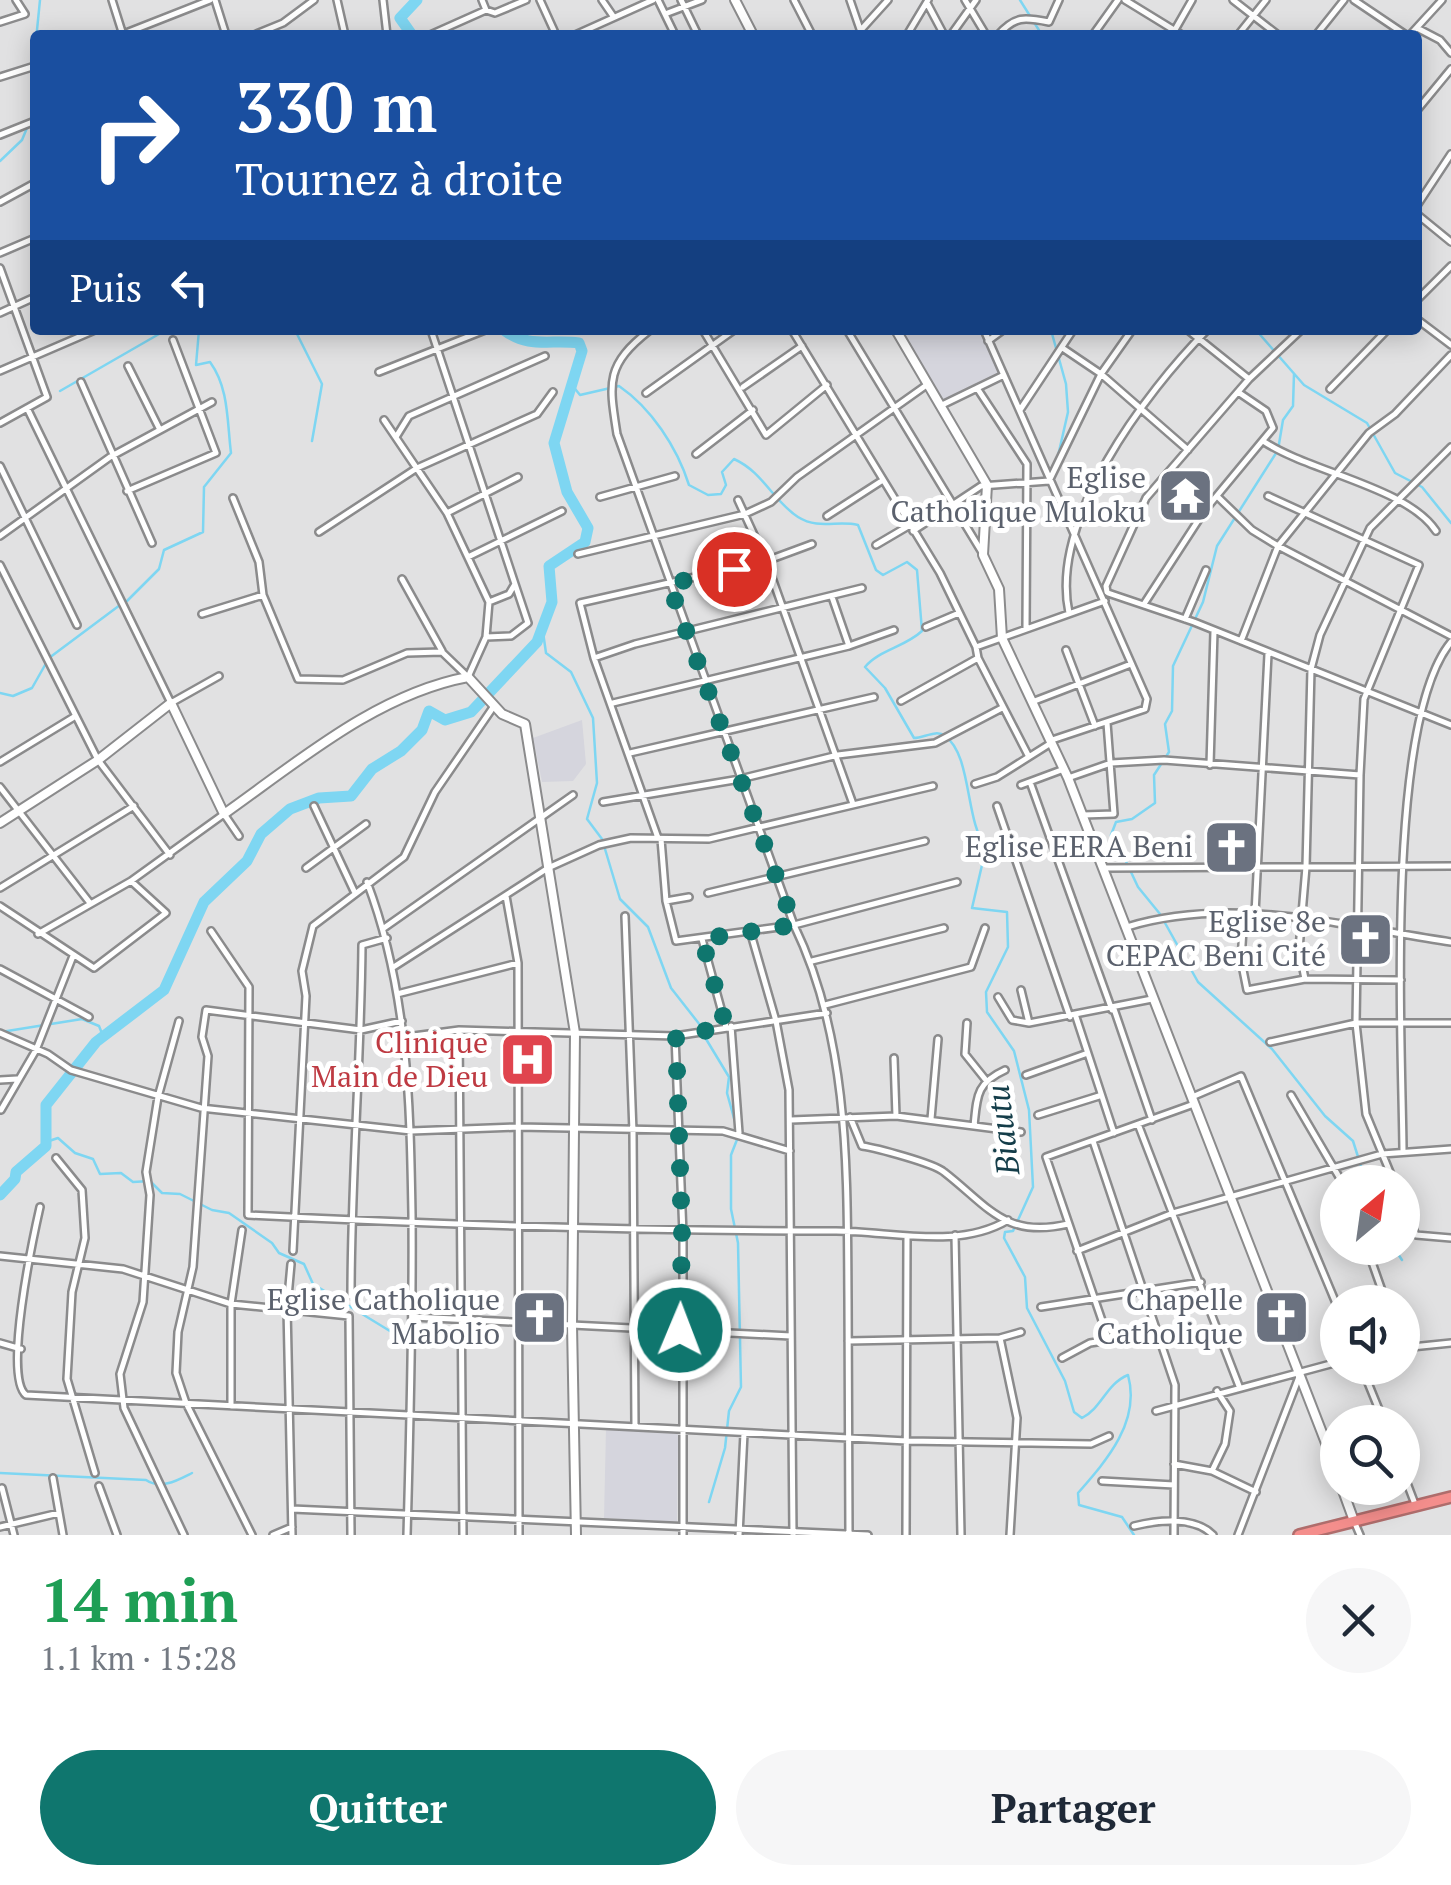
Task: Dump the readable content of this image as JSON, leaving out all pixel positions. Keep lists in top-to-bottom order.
{
  "water": ["Biautu"],
  "places": {
    "temple": ["Eglise Catholique Muloku"],
    "church": [
      "Eglise EERA Beni",
      "Eglise 8e CEPAC Beni Cité",
      "Eglise Catholique Mabolio",
      "Chapelle Catholique"
    ],
    "hospital": ["Clinique Main de Dieu"]
  },
  "north": "top right",
  "page": {
    "turn": ["330 m", "Tournez à droite"],
    "then": "Puis",
    "heading": ["14 min", "1.1 km · 15:28"],
    "buttons": ["Quitter", "Partager"]
  }
}
